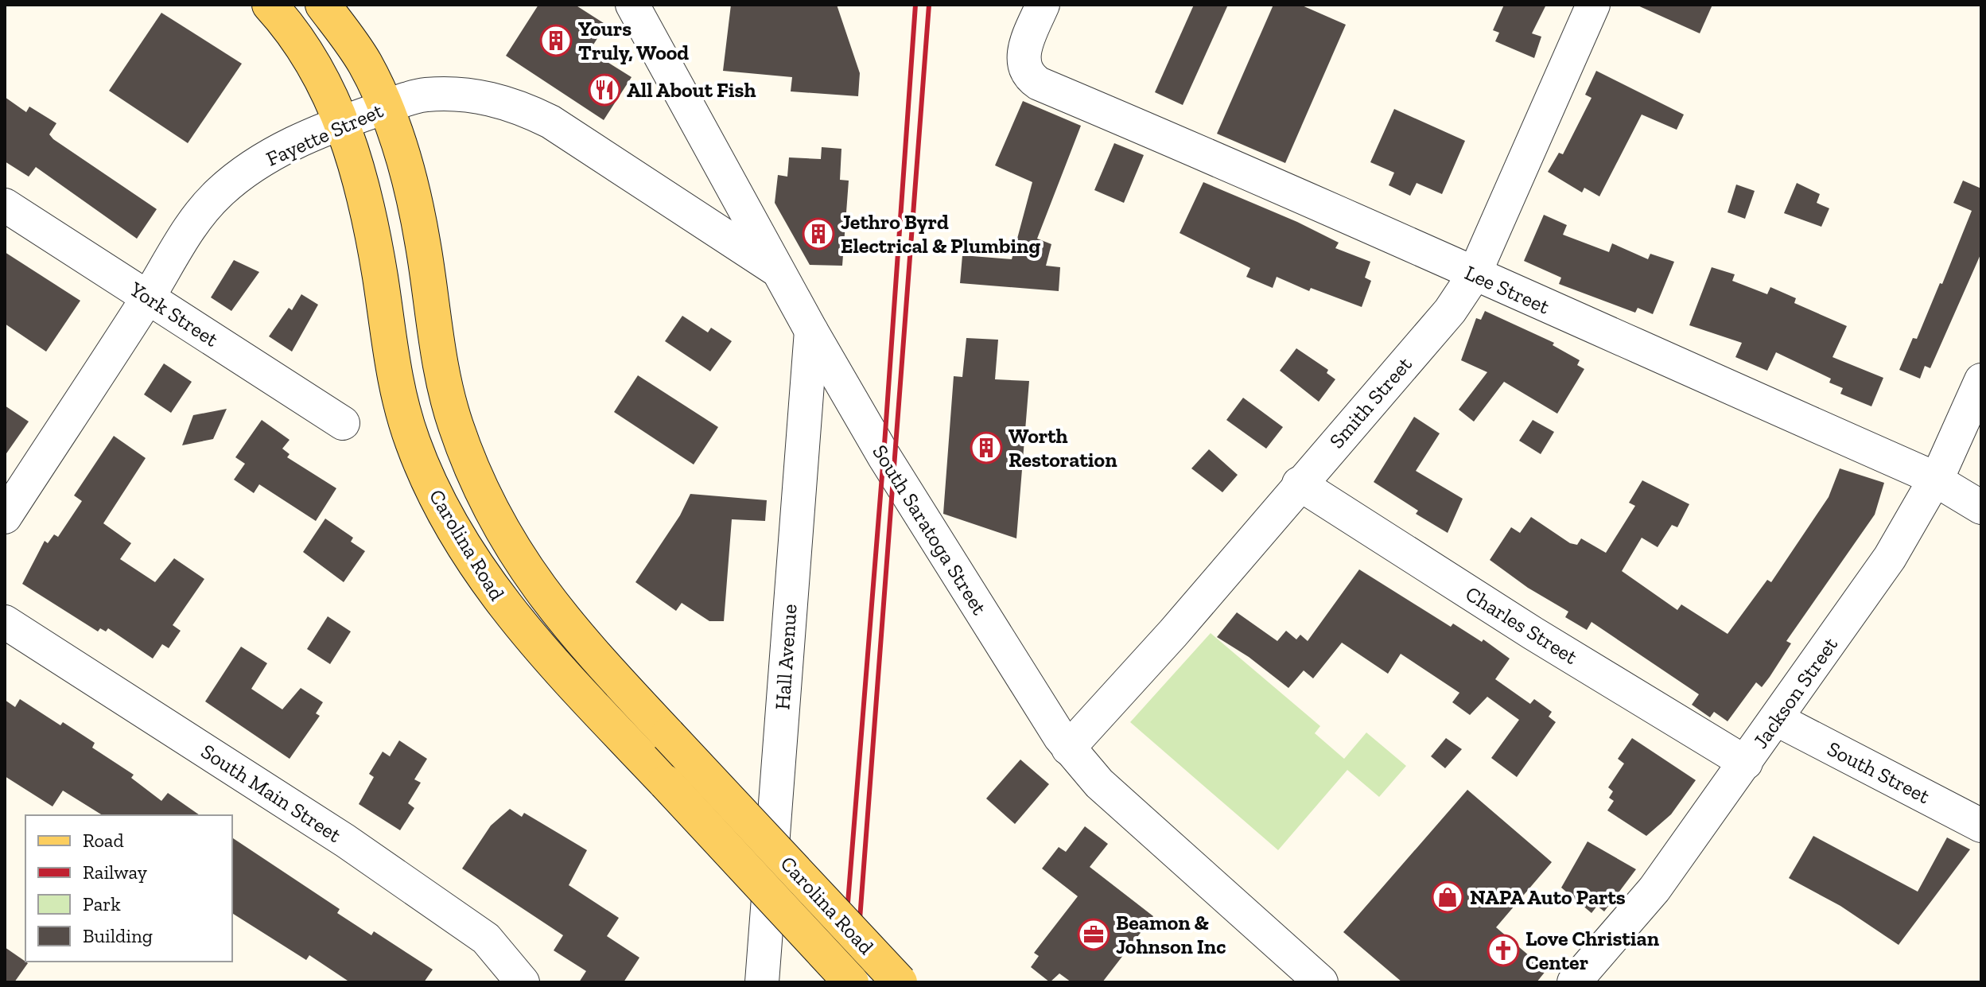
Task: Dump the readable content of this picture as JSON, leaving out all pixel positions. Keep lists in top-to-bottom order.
{
  "streets": {
    "main road": ["Carolina Road"],
    "street": [
      "Fayette Street",
      "Lee Street",
      "York Street",
      "Smith Street",
      "South Saratoga Street",
      "Charles Street",
      "Hall Avenue",
      "Jackson Street",
      "South Street",
      "South Main Street"
    ]
  },
  "crossings": [
    ["Fayette Street", "York Street"],
    ["Fayette Street", "South Saratoga Street"],
    ["Fayette Street", "Carolina Road"],
    ["Lee Street", "Smith Street"],
    ["Lee Street", "Jackson Street"],
    ["Smith Street", "South Saratoga Street"],
    ["Smith Street", "Charles Street"],
    ["South Saratoga Street", "Hall Avenue"],
    ["Charles Street", "Jackson Street"],
    ["Jackson Street", "South Street"]
  ],
  "places": {
    "building": ["Yours Truly, Wood", "Jethro Byrd Electrical & Plumbing", "Worth Restoration"],
    "restaurant": ["All About Fish"],
    "shop": ["NAPA Auto Parts"],
    "office": ["Beamon & Johnson Inc"],
    "church": ["Love Christian Center"]
  },
  "legend": [
    "Road",
    "Railway",
    "Park",
    "Building"
  ]
}
